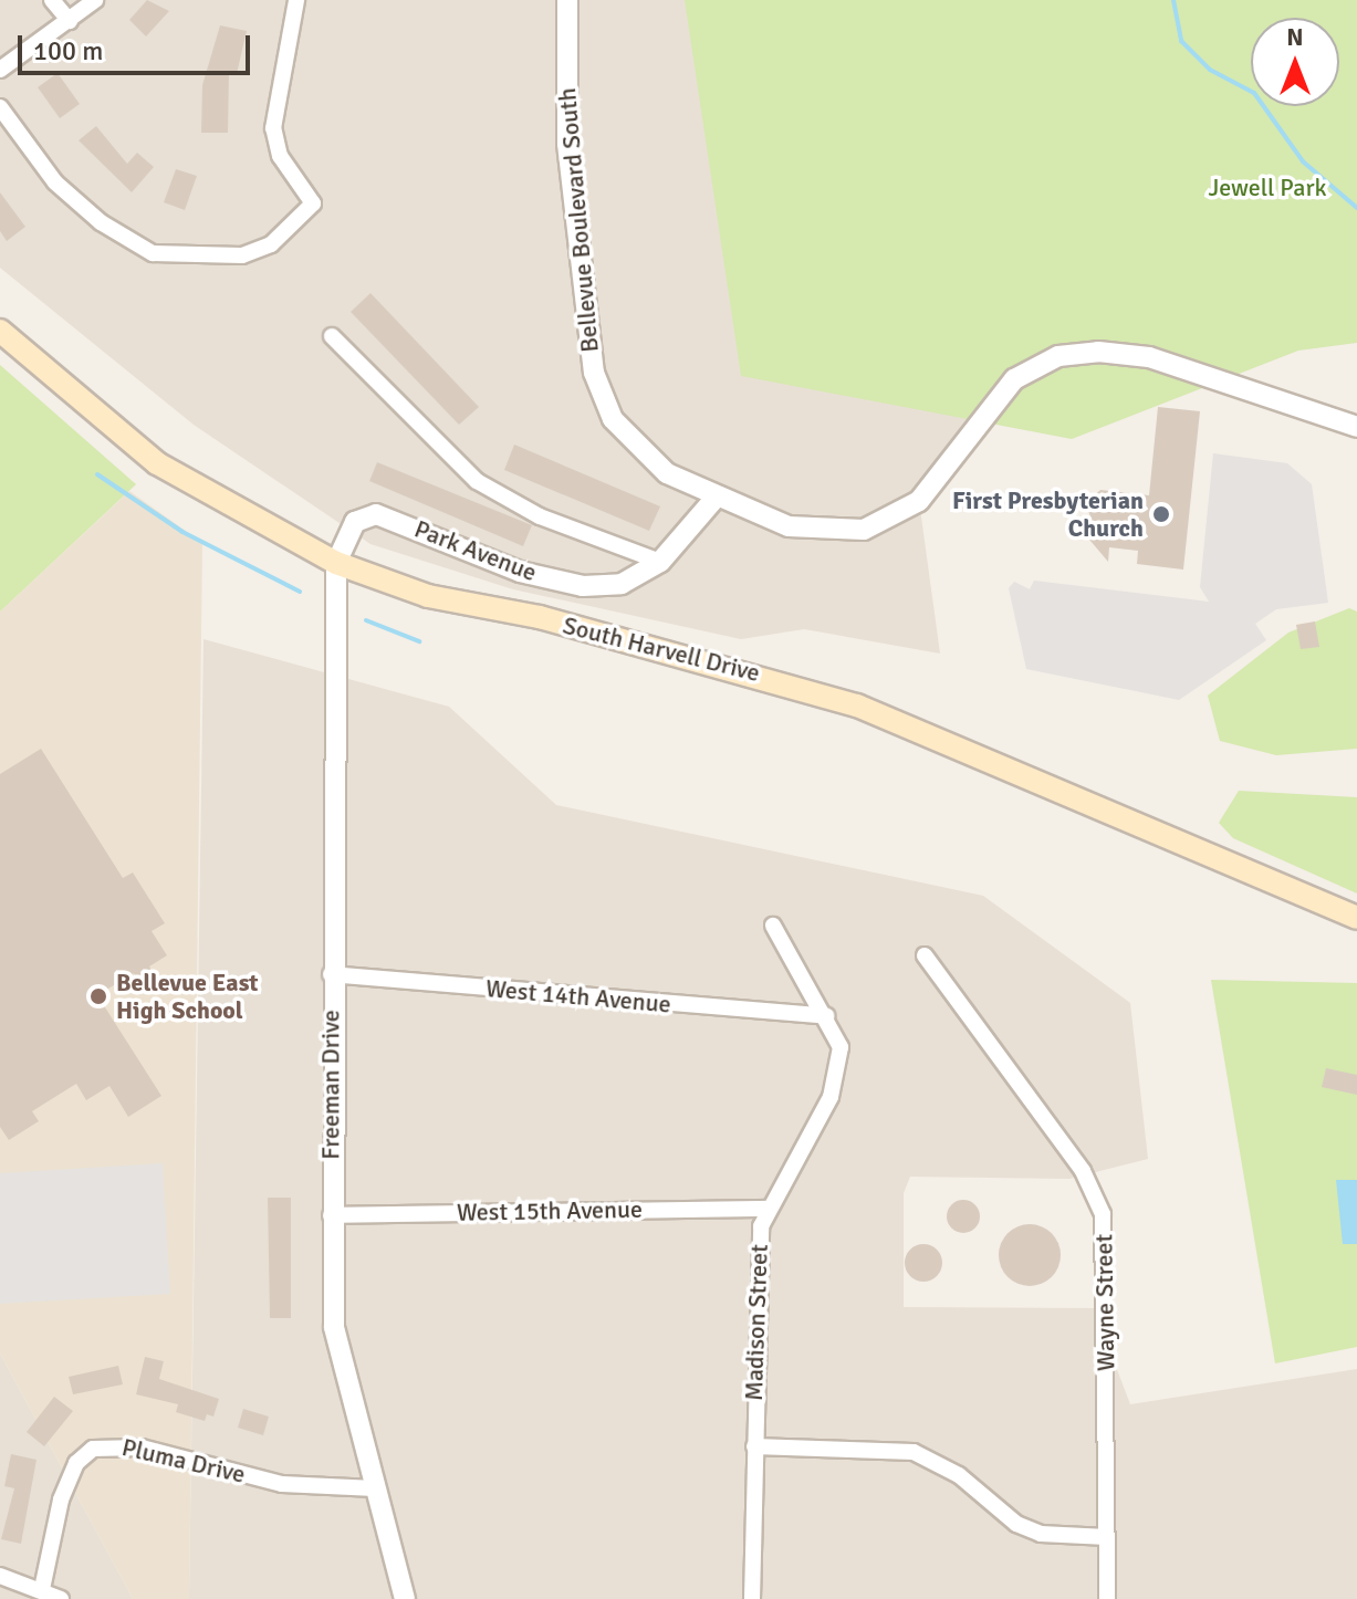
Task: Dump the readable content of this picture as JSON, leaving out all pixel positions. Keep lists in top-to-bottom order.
{
  "streets": {
    "main road": ["South Harvell Drive"],
    "street": [
      "Bellevue Boulevard South",
      "Park Avenue",
      "West 14th Avenue",
      "Freeman Drive",
      "West 15th Avenue",
      "Wayne Street",
      "Madison Street",
      "Pluma Drive"
    ]
  },
  "crossings": [
    ["Bellevue Boulevard South", "Park Avenue"],
    ["Park Avenue", "South Harvell Drive"],
    ["Park Avenue", "Freeman Drive"],
    ["South Harvell Drive", "Freeman Drive"],
    ["West 14th Avenue", "Freeman Drive"],
    ["West 14th Avenue", "Madison Street"],
    ["Freeman Drive", "West 15th Avenue"],
    ["Freeman Drive", "Pluma Drive"],
    ["West 15th Avenue", "Madison Street"]
  ],
  "parks": ["Jewell Park"],
  "places": ["First Presbyterian Church", "Bellevue East High School"],
  "scale_bar": "100 m",
  "north": "top"
}
